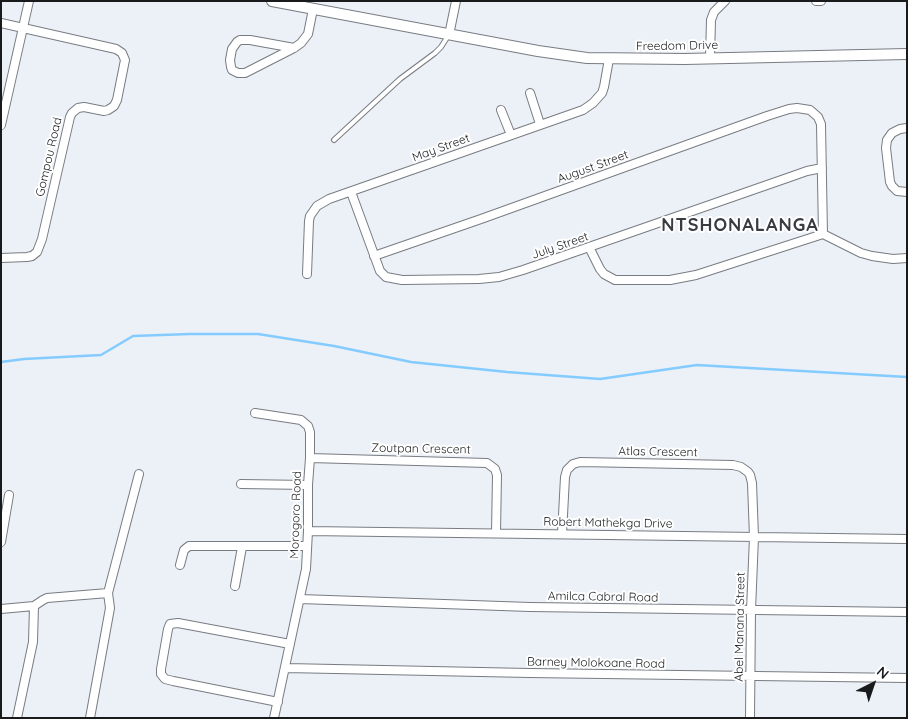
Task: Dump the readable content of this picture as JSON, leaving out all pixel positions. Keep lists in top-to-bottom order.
{
  "streets": {
    "street": [
      "Freedom Drive",
      "May Street",
      "Gompou Road",
      "August Street",
      "July Street",
      "Zoutpan Crescent",
      "Atlas Crescent",
      "Morogoro Road",
      "Robert Mathekga Drive",
      "Amilca Cabral Road",
      "Abel Manana Street",
      "Barney Molokoane Road"
    ]
  },
  "crossings": [
    ["Freedom Drive", "May Street"],
    ["May Street", "July Street"],
    ["August Street", "July Street"],
    ["Zoutpan Crescent", "Morogoro Road"],
    ["Zoutpan Crescent", "Robert Mathekga Drive"],
    ["Atlas Crescent", "Robert Mathekga Drive"],
    ["Atlas Crescent", "Abel Manana Street"],
    ["Morogoro Road", "Robert Mathekga Drive"],
    ["Morogoro Road", "Amilca Cabral Road"],
    ["Morogoro Road", "Barney Molokoane Road"],
    ["Robert Mathekga Drive", "Abel Manana Street"],
    ["Amilca Cabral Road", "Abel Manana Street"],
    ["Abel Manana Street", "Barney Molokoane Road"]
  ],
  "districts": ["NTSHONALANGA"],
  "north": "top right"
}
